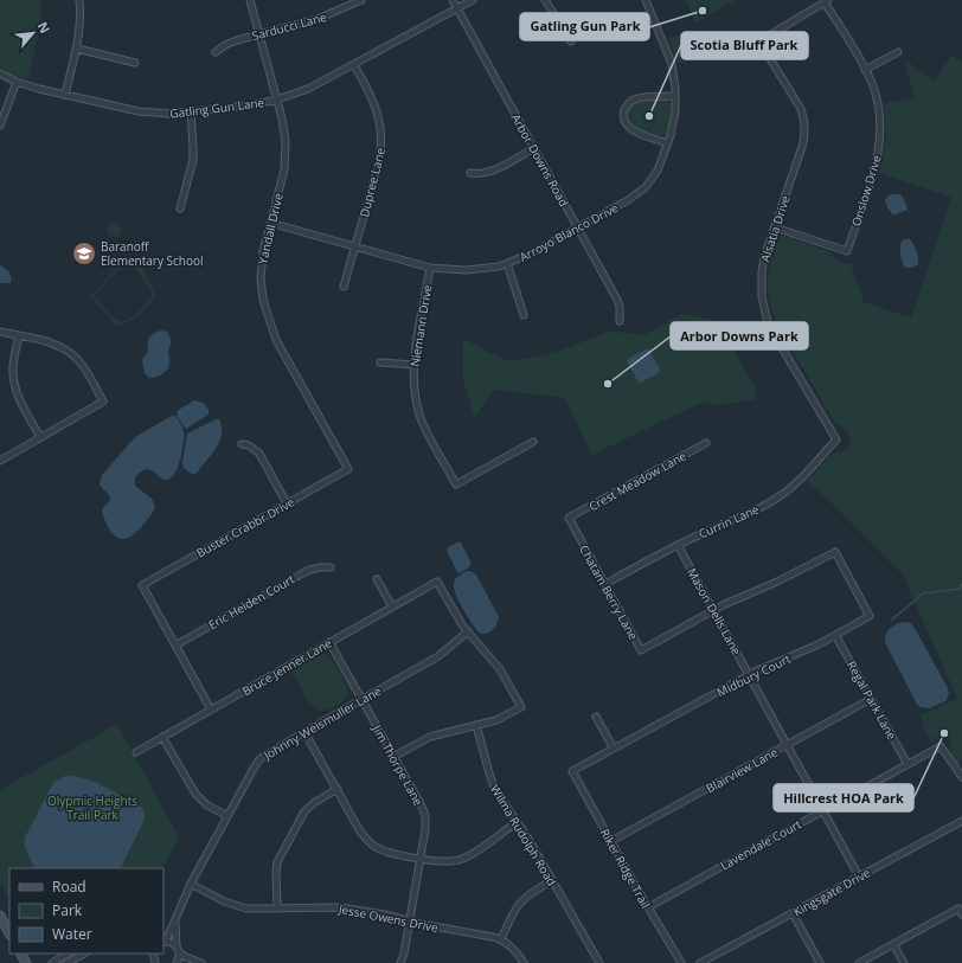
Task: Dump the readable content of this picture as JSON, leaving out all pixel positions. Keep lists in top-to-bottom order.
{
  "streets": {
    "street": [
      "Sarducci Lane",
      "Gatling Gun Lane",
      "Arbor Downs Road",
      "Dupree Lane",
      "Onslow Drive",
      "Yandall Drive",
      "Alsatia Drive",
      "Arroyo Blanco Drive",
      "Niemann Drive",
      "Crest Meadow Lane",
      "Currin Lane",
      "Buster Crabbr Drive",
      "Chatam Berry Lane",
      "Eric Heiden Court",
      "Mason Dells Lane",
      "Bruce Jenner Lane",
      "Midbury Court",
      "Regal Park Lane",
      "Johnny Weismuller Lane",
      "Jim Thorpe Lane",
      "Blairview Lane",
      "Wilma Rudolph Road",
      "Lavendale Court",
      "Riker Ridge Trail",
      "Kingsgate Drive",
      "Jesse Owens Drive"
    ]
  },
  "crossings": [
    ["Sarducci Lane", "Yandall Drive"],
    ["Gatling Gun Lane", "Arbor Downs Road"],
    ["Gatling Gun Lane", "Dupree Lane"],
    ["Gatling Gun Lane", "Yandall Drive"],
    ["Arbor Downs Road", "Arroyo Blanco Drive"],
    ["Dupree Lane", "Arroyo Blanco Drive"],
    ["Onslow Drive", "Alsatia Drive"],
    ["Yandall Drive", "Arroyo Blanco Drive"],
    ["Yandall Drive", "Buster Crabbr Drive"],
    ["Alsatia Drive", "Currin Lane"],
    ["Arroyo Blanco Drive", "Niemann Drive"],
    ["Crest Meadow Lane", "Chatam Berry Lane"],
    ["Currin Lane", "Chatam Berry Lane"],
    ["Currin Lane", "Mason Dells Lane"],
    ["Buster Crabbr Drive", "Eric Heiden Court"],
    ["Chatam Berry Lane", "Mason Dells Lane"],
    ["Chatam Berry Lane", "Midbury Court"],
    ["Mason Dells Lane", "Midbury Court"],
    ["Mason Dells Lane", "Blairview Lane"],
    ["Mason Dells Lane", "Lavendale Court"],
    ["Mason Dells Lane", "Kingsgate Drive"],
    ["Bruce Jenner Lane", "Johnny Weismuller Lane"],
    ["Bruce Jenner Lane", "Jim Thorpe Lane"],
    ["Midbury Court", "Regal Park Lane"],
    ["Midbury Court", "Riker Ridge Trail"],
    ["Regal Park Lane", "Blairview Lane"],
    ["Regal Park Lane", "Lavendale Court"],
    ["Johnny Weismuller Lane", "Jim Thorpe Lane"],
    ["Johnny Weismuller Lane", "Jesse Owens Drive"],
    ["Jim Thorpe Lane", "Jesse Owens Drive"],
    ["Blairview Lane", "Riker Ridge Trail"],
    ["Lavendale Court", "Riker Ridge Trail"]
  ],
  "parks": ["Olypmic Heights Trail Park"],
  "places": {
    "other": [
      "Gatling Gun Park",
      "Scotia Bluff Park",
      "Arbor Downs Park",
      "Hillcrest HOA Park"
    ],
    "school or university": ["Baranoff Elementary School"]
  },
  "legend": ["Road", "Park", "Water"],
  "north": "top right"
}
